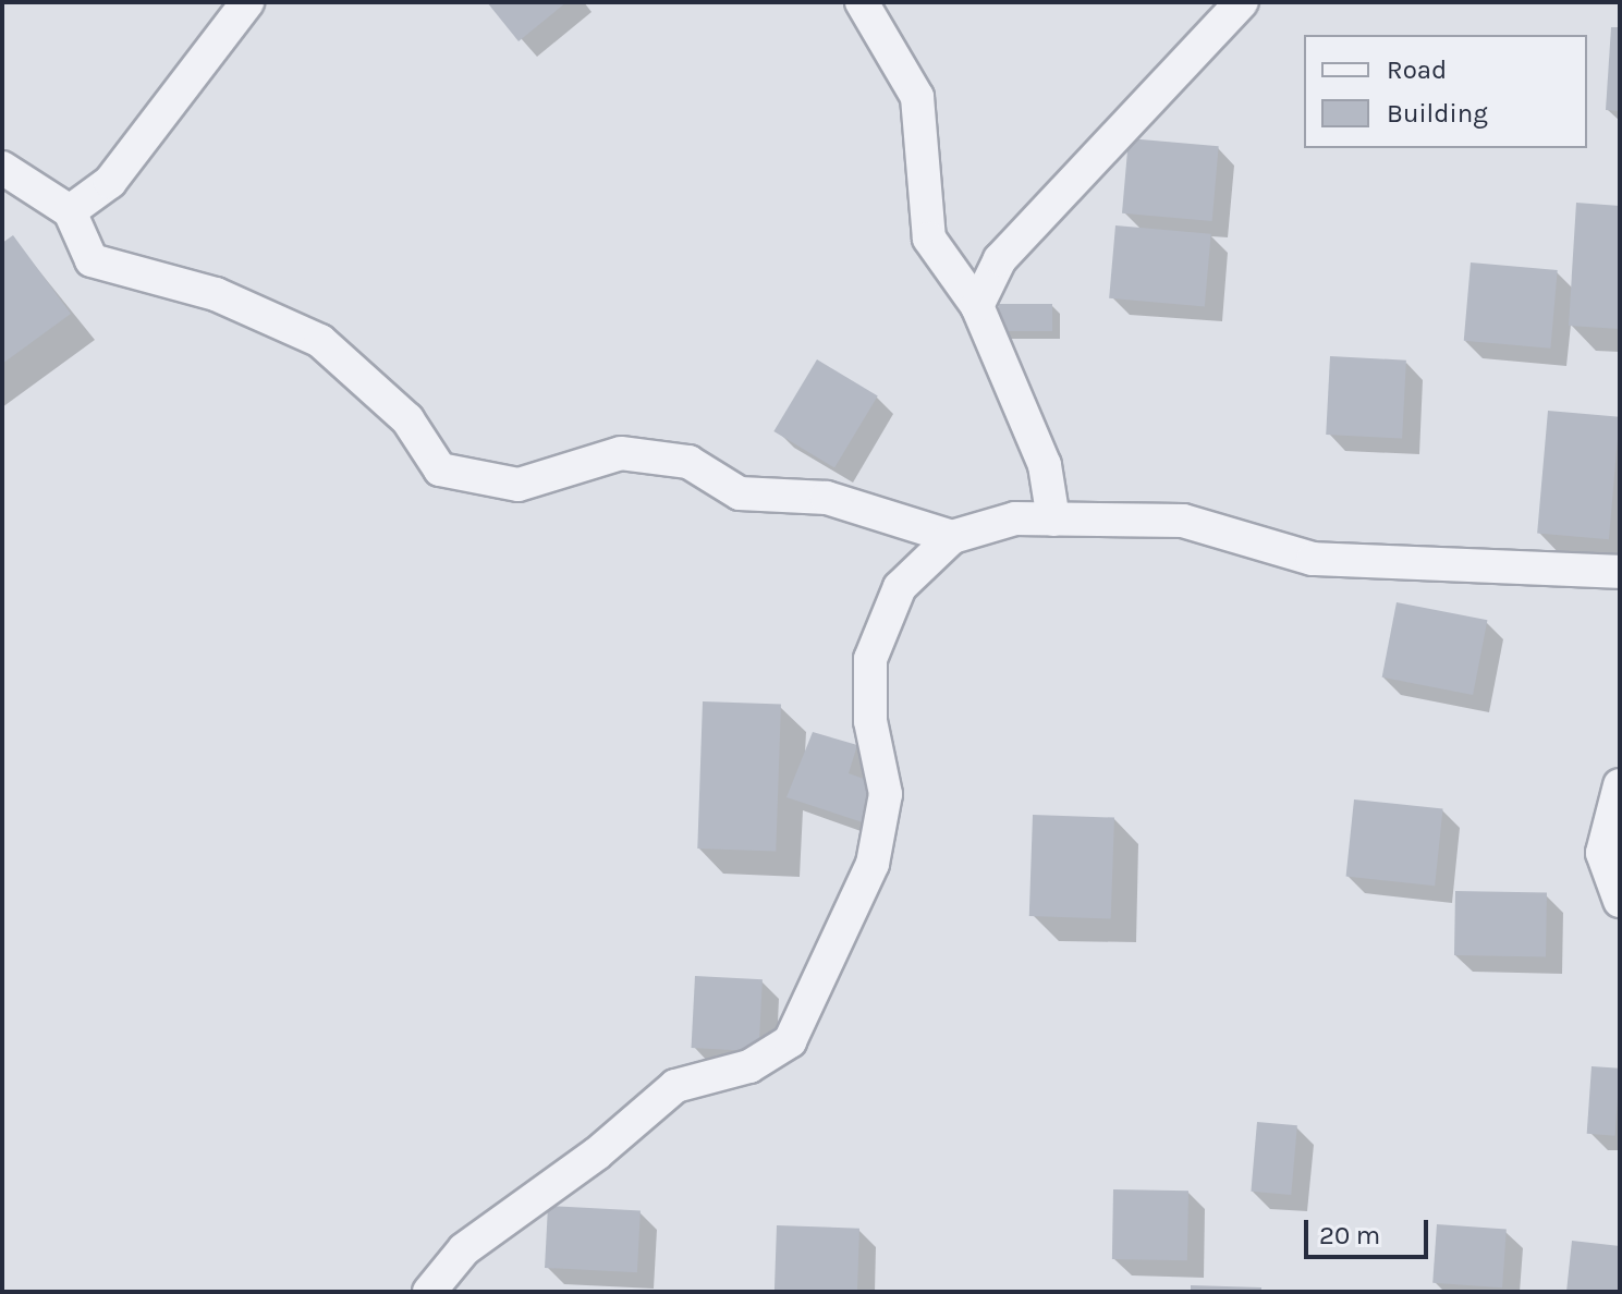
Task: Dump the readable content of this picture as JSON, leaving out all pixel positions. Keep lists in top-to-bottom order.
{
  "legend": ["Road", "Building"],
  "scale_bar": "20 m"
}
